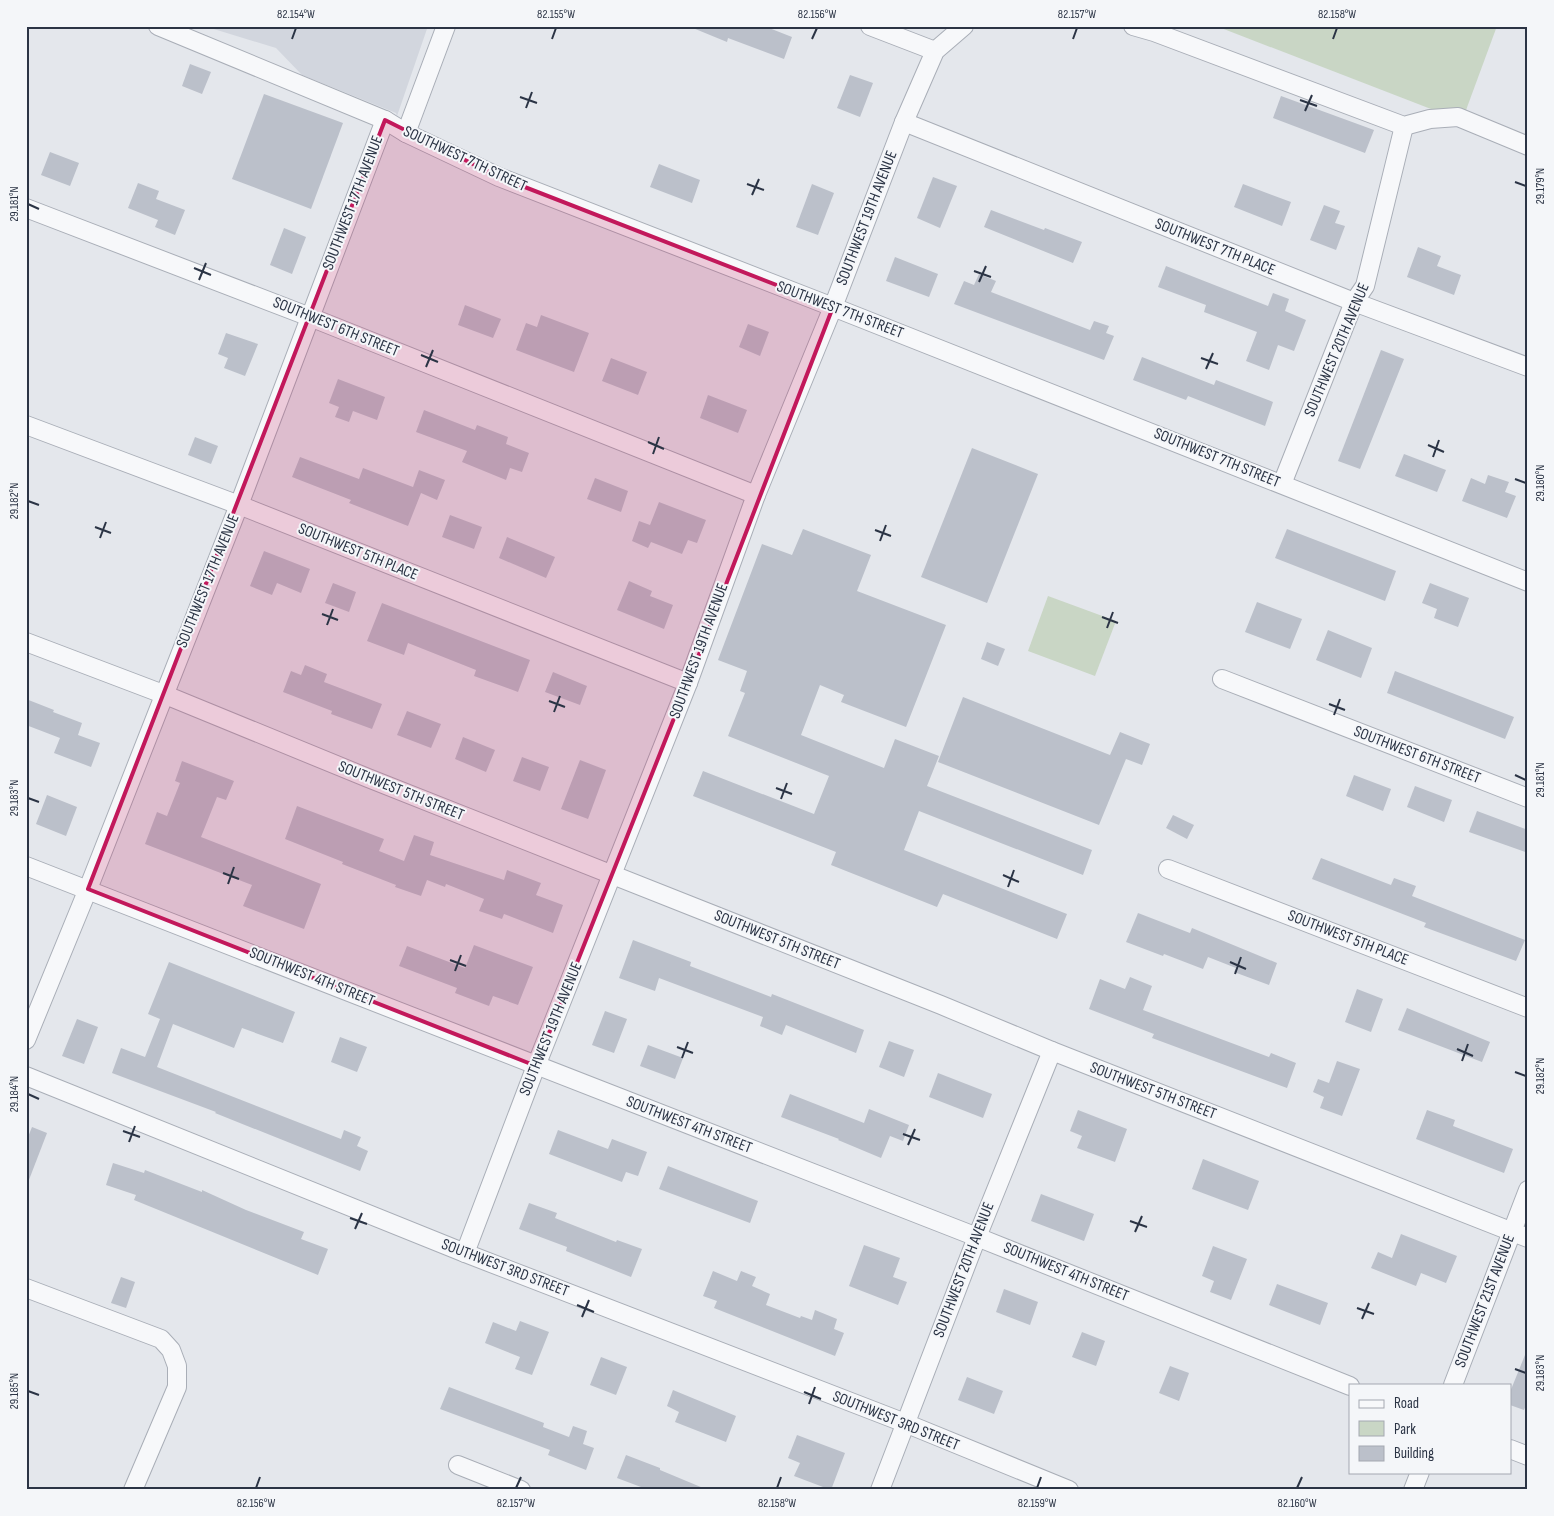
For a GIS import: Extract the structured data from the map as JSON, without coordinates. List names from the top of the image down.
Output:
{
  "streets": {
    "street": [
      "SOUTHWEST 7TH STREET",
      "SOUTHWEST 17TH AVENUE",
      "SOUTHWEST 19TH AVENUE",
      "SOUTHWEST 7TH PLACE",
      "SOUTHWEST 6TH STREET",
      "SOUTHWEST 20TH AVENUE",
      "SOUTHWEST 5TH PLACE",
      "SOUTHWEST 5TH STREET",
      "SOUTHWEST 4TH STREET",
      "SOUTHWEST 3RD STREET",
      "SOUTHWEST 21ST AVENUE"
    ]
  },
  "crossings": [
    ["SOUTHWEST 7TH STREET", "SOUTHWEST 17TH AVENUE"],
    ["SOUTHWEST 7TH STREET", "SOUTHWEST 19TH AVENUE"],
    ["SOUTHWEST 7TH STREET", "SOUTHWEST 20TH AVENUE"],
    ["SOUTHWEST 17TH AVENUE", "SOUTHWEST 6TH STREET"],
    ["SOUTHWEST 17TH AVENUE", "SOUTHWEST 5TH PLACE"],
    ["SOUTHWEST 17TH AVENUE", "SOUTHWEST 5TH STREET"],
    ["SOUTHWEST 17TH AVENUE", "SOUTHWEST 4TH STREET"],
    ["SOUTHWEST 19TH AVENUE", "SOUTHWEST 7TH PLACE"],
    ["SOUTHWEST 19TH AVENUE", "SOUTHWEST 6TH STREET"],
    ["SOUTHWEST 19TH AVENUE", "SOUTHWEST 5TH PLACE"],
    ["SOUTHWEST 19TH AVENUE", "SOUTHWEST 5TH STREET"],
    ["SOUTHWEST 19TH AVENUE", "SOUTHWEST 4TH STREET"],
    ["SOUTHWEST 19TH AVENUE", "SOUTHWEST 3RD STREET"],
    ["SOUTHWEST 7TH PLACE", "SOUTHWEST 20TH AVENUE"],
    ["SOUTHWEST 20TH AVENUE", "SOUTHWEST 5TH STREET"],
    ["SOUTHWEST 20TH AVENUE", "SOUTHWEST 4TH STREET"],
    ["SOUTHWEST 20TH AVENUE", "SOUTHWEST 3RD STREET"],
    ["SOUTHWEST 5TH STREET", "SOUTHWEST 21ST AVENUE"]
  ],
  "legend": ["Road", "Park", "Building"],
  "coordinates": [
    "82.154°W",
    "82.155°W",
    "82.156°W",
    "82.157°W",
    "82.158°W",
    "29.179°N",
    "29.181°N",
    "29.180°N",
    "29.182°N",
    "29.183°N",
    "29.184°N",
    "29.185°N",
    "82.159°W",
    "82.160°W"
  ]
}
